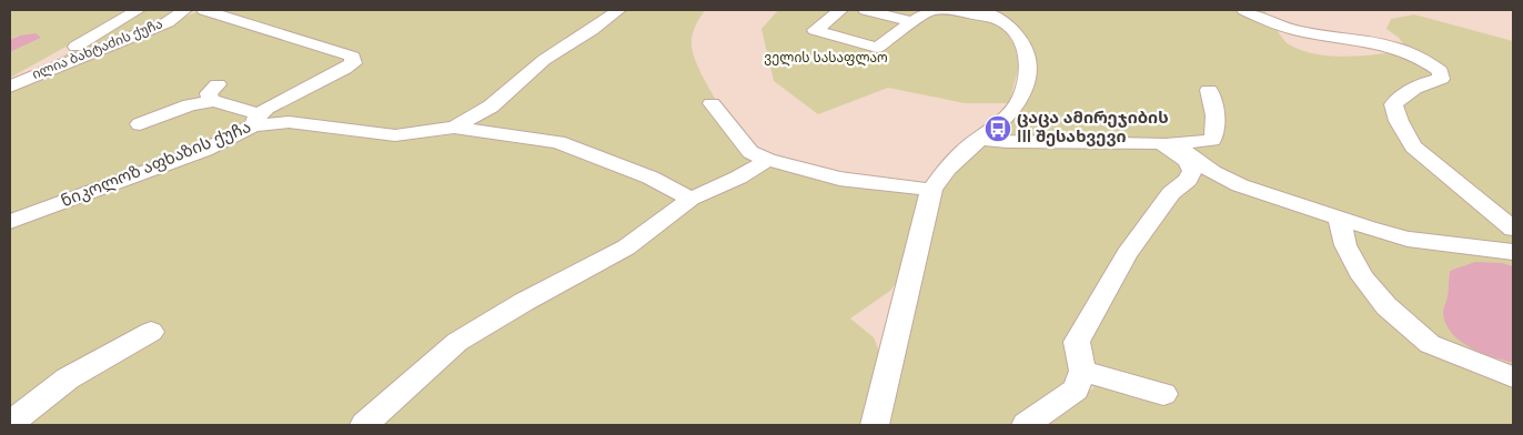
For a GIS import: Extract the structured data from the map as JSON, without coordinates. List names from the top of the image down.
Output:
{
  "streets": {
    "street": ["ილია ბახტაძის ქუჩა", "ნიკოლოზ აფხაზის ქუჩა"]
  },
  "parks": ["ველის სასაფლაო"],
  "places": {
    "bus stop": ["ცაცა ამირეჯიბის III შესახვევი"]
  }
}
